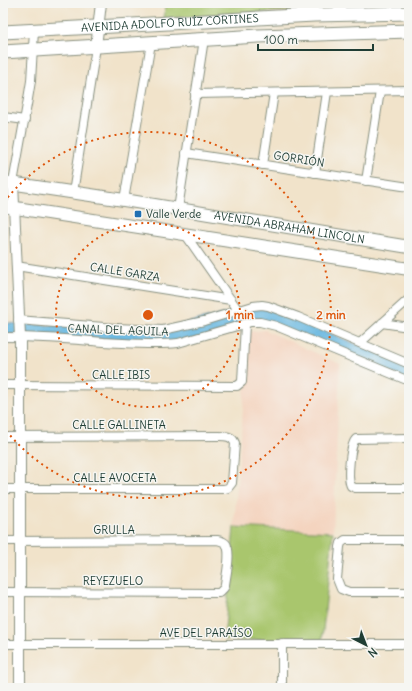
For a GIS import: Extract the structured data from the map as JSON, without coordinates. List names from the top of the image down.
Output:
{
  "streets": {
    "main road": ["AVENIDA ADOLFO RUÍZ CORTINES", "AVENIDA ABRAHAM LINCOLN"],
    "street": [
      "GORRIÓN",
      "CALLE GARZA",
      "CANAL DEL AGUILA",
      "CALLE IBIS",
      "CALLE GALLINETA",
      "CALLE AVOCETA",
      "GRULLA",
      "REYEZUELO",
      "AVE DEL PARAÍSO"
    ]
  },
  "crossings": [
    ["CANAL DEL AGUILA", "CALLE IBIS"],
    ["CALLE GALLINETA", "CALLE AVOCETA"],
    ["GRULLA", "REYEZUELO"]
  ],
  "places": {
    "transit": ["Valle Verde"]
  },
  "scale_bar": "100 m",
  "north": "bottom right",
  "rings": ["1 min", "2 min"]
}
